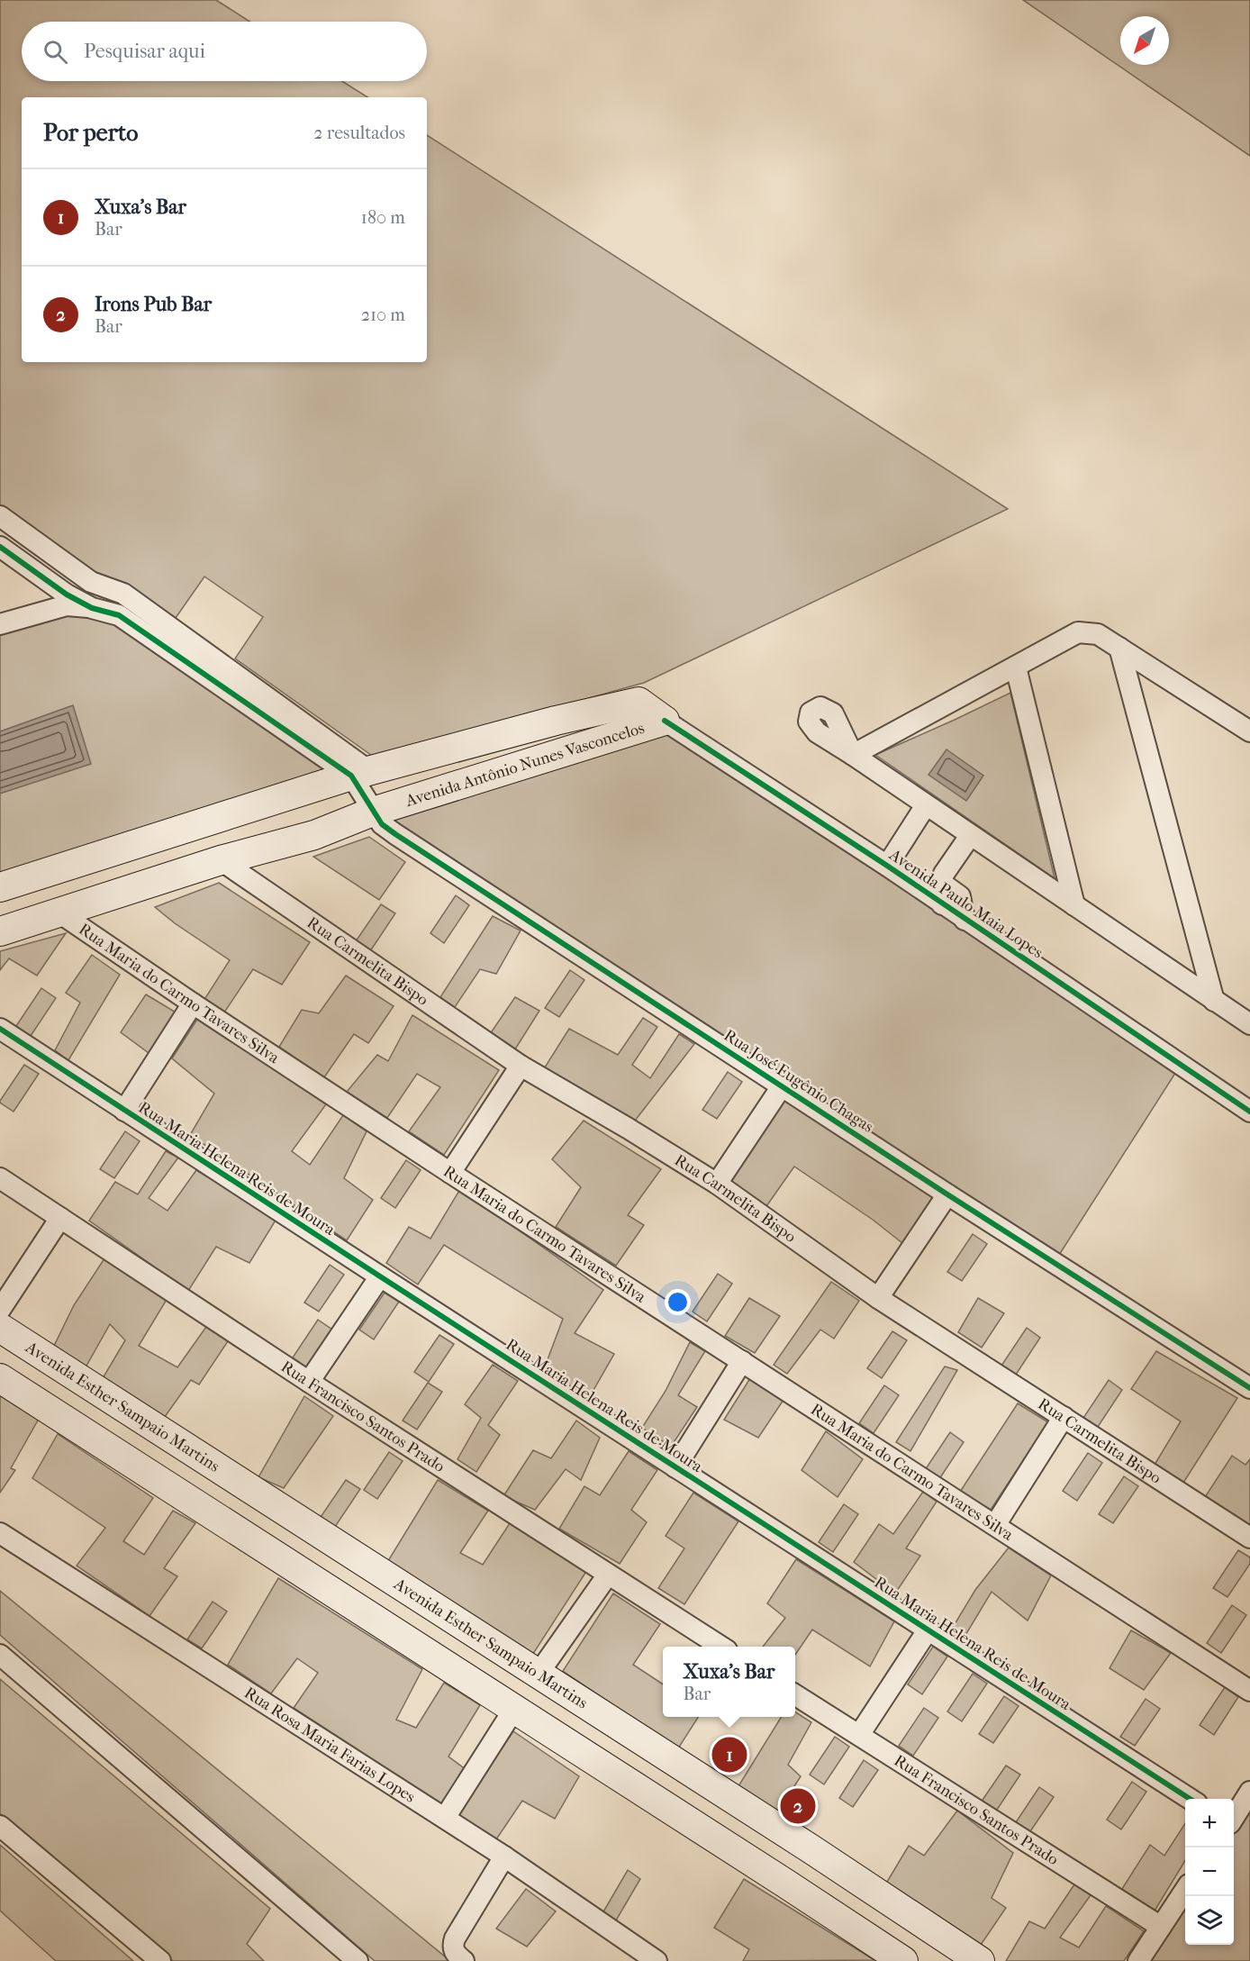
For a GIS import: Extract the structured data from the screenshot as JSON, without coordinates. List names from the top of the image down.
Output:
{
  "streets": {
    "street": [
      "Avenida Antônio Nunes Vasconcelos",
      "Avenida Paulo Maia Lopes",
      "Rua Carmelita Bispo",
      "Rua Maria do Carmo Tavares Silva",
      "Rua José Eugênio Chagas",
      "Rua Maria Helena Reis de Moura",
      "Avenida Esther Sampaio Martins",
      "Rua Francisco Santos Prado",
      "Rua Rosa Maria Farias Lopes"
    ]
  },
  "crossings": [
    ["Avenida Antônio Nunes Vasconcelos", "Avenida Paulo Maia Lopes"],
    ["Avenida Antônio Nunes Vasconcelos", "Rua Carmelita Bispo"],
    ["Avenida Antônio Nunes Vasconcelos", "Rua Maria do Carmo Tavares Silva"],
    ["Avenida Antônio Nunes Vasconcelos", "Rua José Eugênio Chagas"]
  ],
  "north": "bottom left",
  "page": {
    "search": "Pesquisar aqui",
    "heading": ["Por perto", "2 resultados"],
    "list": [
      {
        "mark": "1",
        "name": "Xuxa's Bar",
        "note": "Bar",
        "value": "180 m"
      },
      {
        "mark": "2",
        "name": "Irons Pub Bar",
        "note": "Bar",
        "value": "210 m"
      }
    ],
    "popup": ["Xuxa's Bar", "Bar"],
    "pins": ["1", "2"],
    "map_buttons": ["+", "−"]
  }
}
